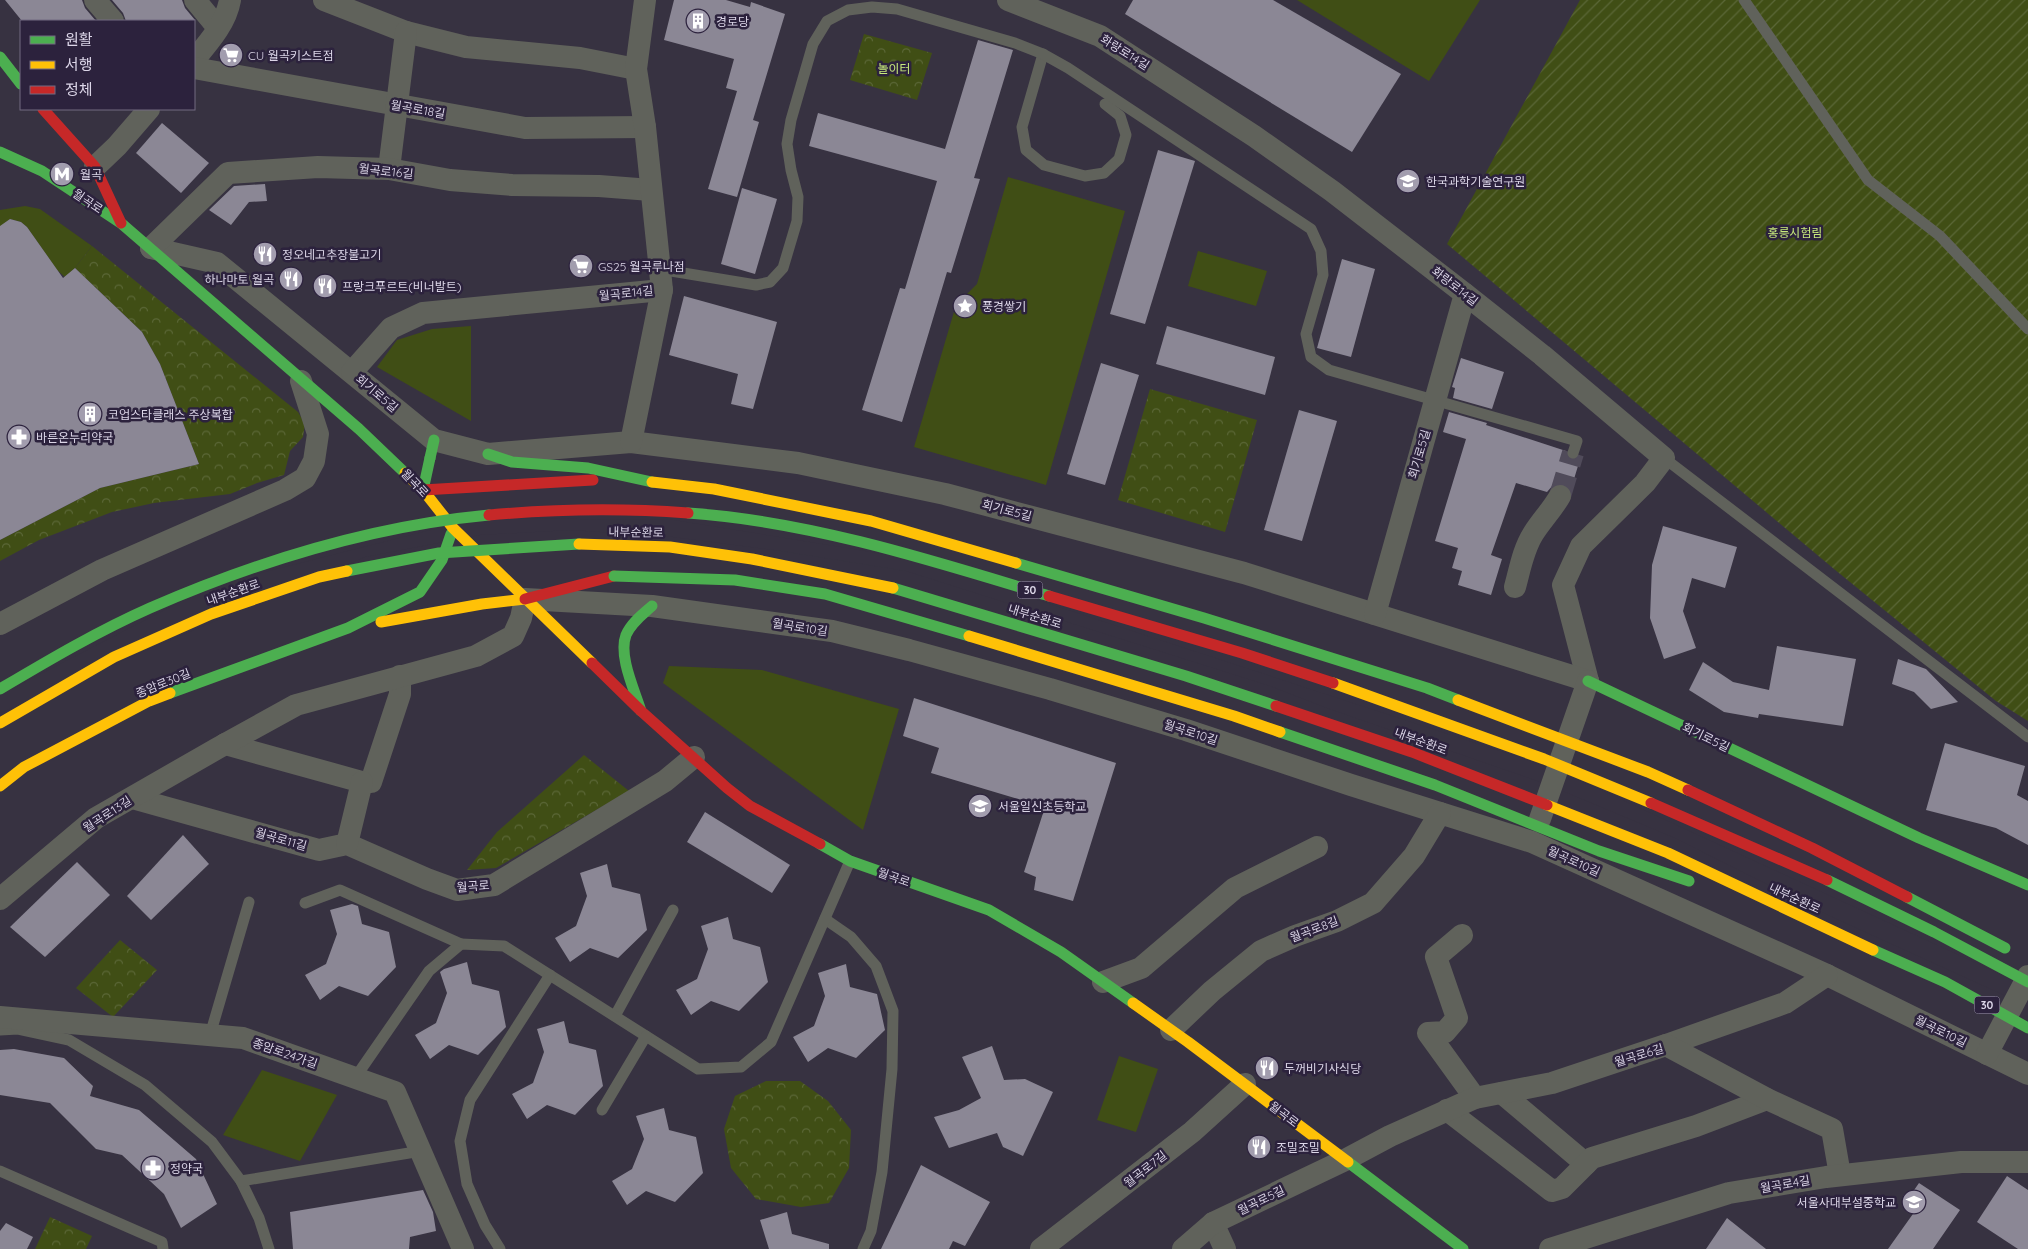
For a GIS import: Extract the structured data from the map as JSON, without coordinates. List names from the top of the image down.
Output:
{
  "streets": {
    "main road": [
      "월곡로",
      "회기로5길",
      "내부순환로",
      "30",
      "종암로30길"
    ],
    "street": [
      "화랑로14길",
      "월곡로18길",
      "월곡로16길",
      "월곡로14길",
      "월곡로10길",
      "월곡로13길",
      "월곡로11길",
      "월곡로8길",
      "종암로24가길",
      "월곡로6길",
      "월곡로7길",
      "월곡로4길",
      "월곡로5길"
    ]
  },
  "crossings": [
    ["화랑로14길", "회기로5길"],
    ["월곡로18길", "월곡로14길"],
    ["월곡로16길", "월곡로"],
    ["월곡로16길", "월곡로14길"],
    ["월곡로16길", "회기로5길"],
    ["월곡로", "회기로5길"],
    ["월곡로", "월곡로10길"],
    ["월곡로", "종암로30길"],
    ["월곡로", "월곡로13길"],
    ["월곡로", "월곡로11길"],
    ["월곡로", "월곡로8길"],
    ["월곡로", "월곡로6길"],
    ["월곡로", "월곡로7길"],
    ["월곡로", "월곡로5길"],
    ["월곡로14길", "회기로5길"],
    ["월곡로10길", "종암로30길"],
    ["월곡로10길", "월곡로13길"],
    ["월곡로10길", "월곡로8길"],
    ["종암로30길", "월곡로13길"],
    ["월곡로13길", "월곡로11길"],
    ["월곡로6길", "월곡로4길"],
    ["월곡로6길", "월곡로5길"]
  ],
  "parks": ["놀이터", "홍릉시험림"],
  "places": {
    "building": ["경로당", "코업스타클래스 주상복합"],
    "supermarket": ["CU 월곡키스트점", "GS25 월곡루나점"],
    "metro station": ["월곡"],
    "school or university": ["한국과학기술연구원", "서울일신초등학교", "서울사대부설중학교"],
    "restaurant": [
      "정오네고추장불고기",
      "하나마토 월곡",
      "프랑크푸르트(비너발트)",
      "두꺼비기사식당",
      "조밀조밀"
    ],
    "place": ["풍경쌓기"],
    "pharmacy": ["바른온누리약국", "정약국"]
  },
  "legend": ["원활", "서행", "정체"]
}
